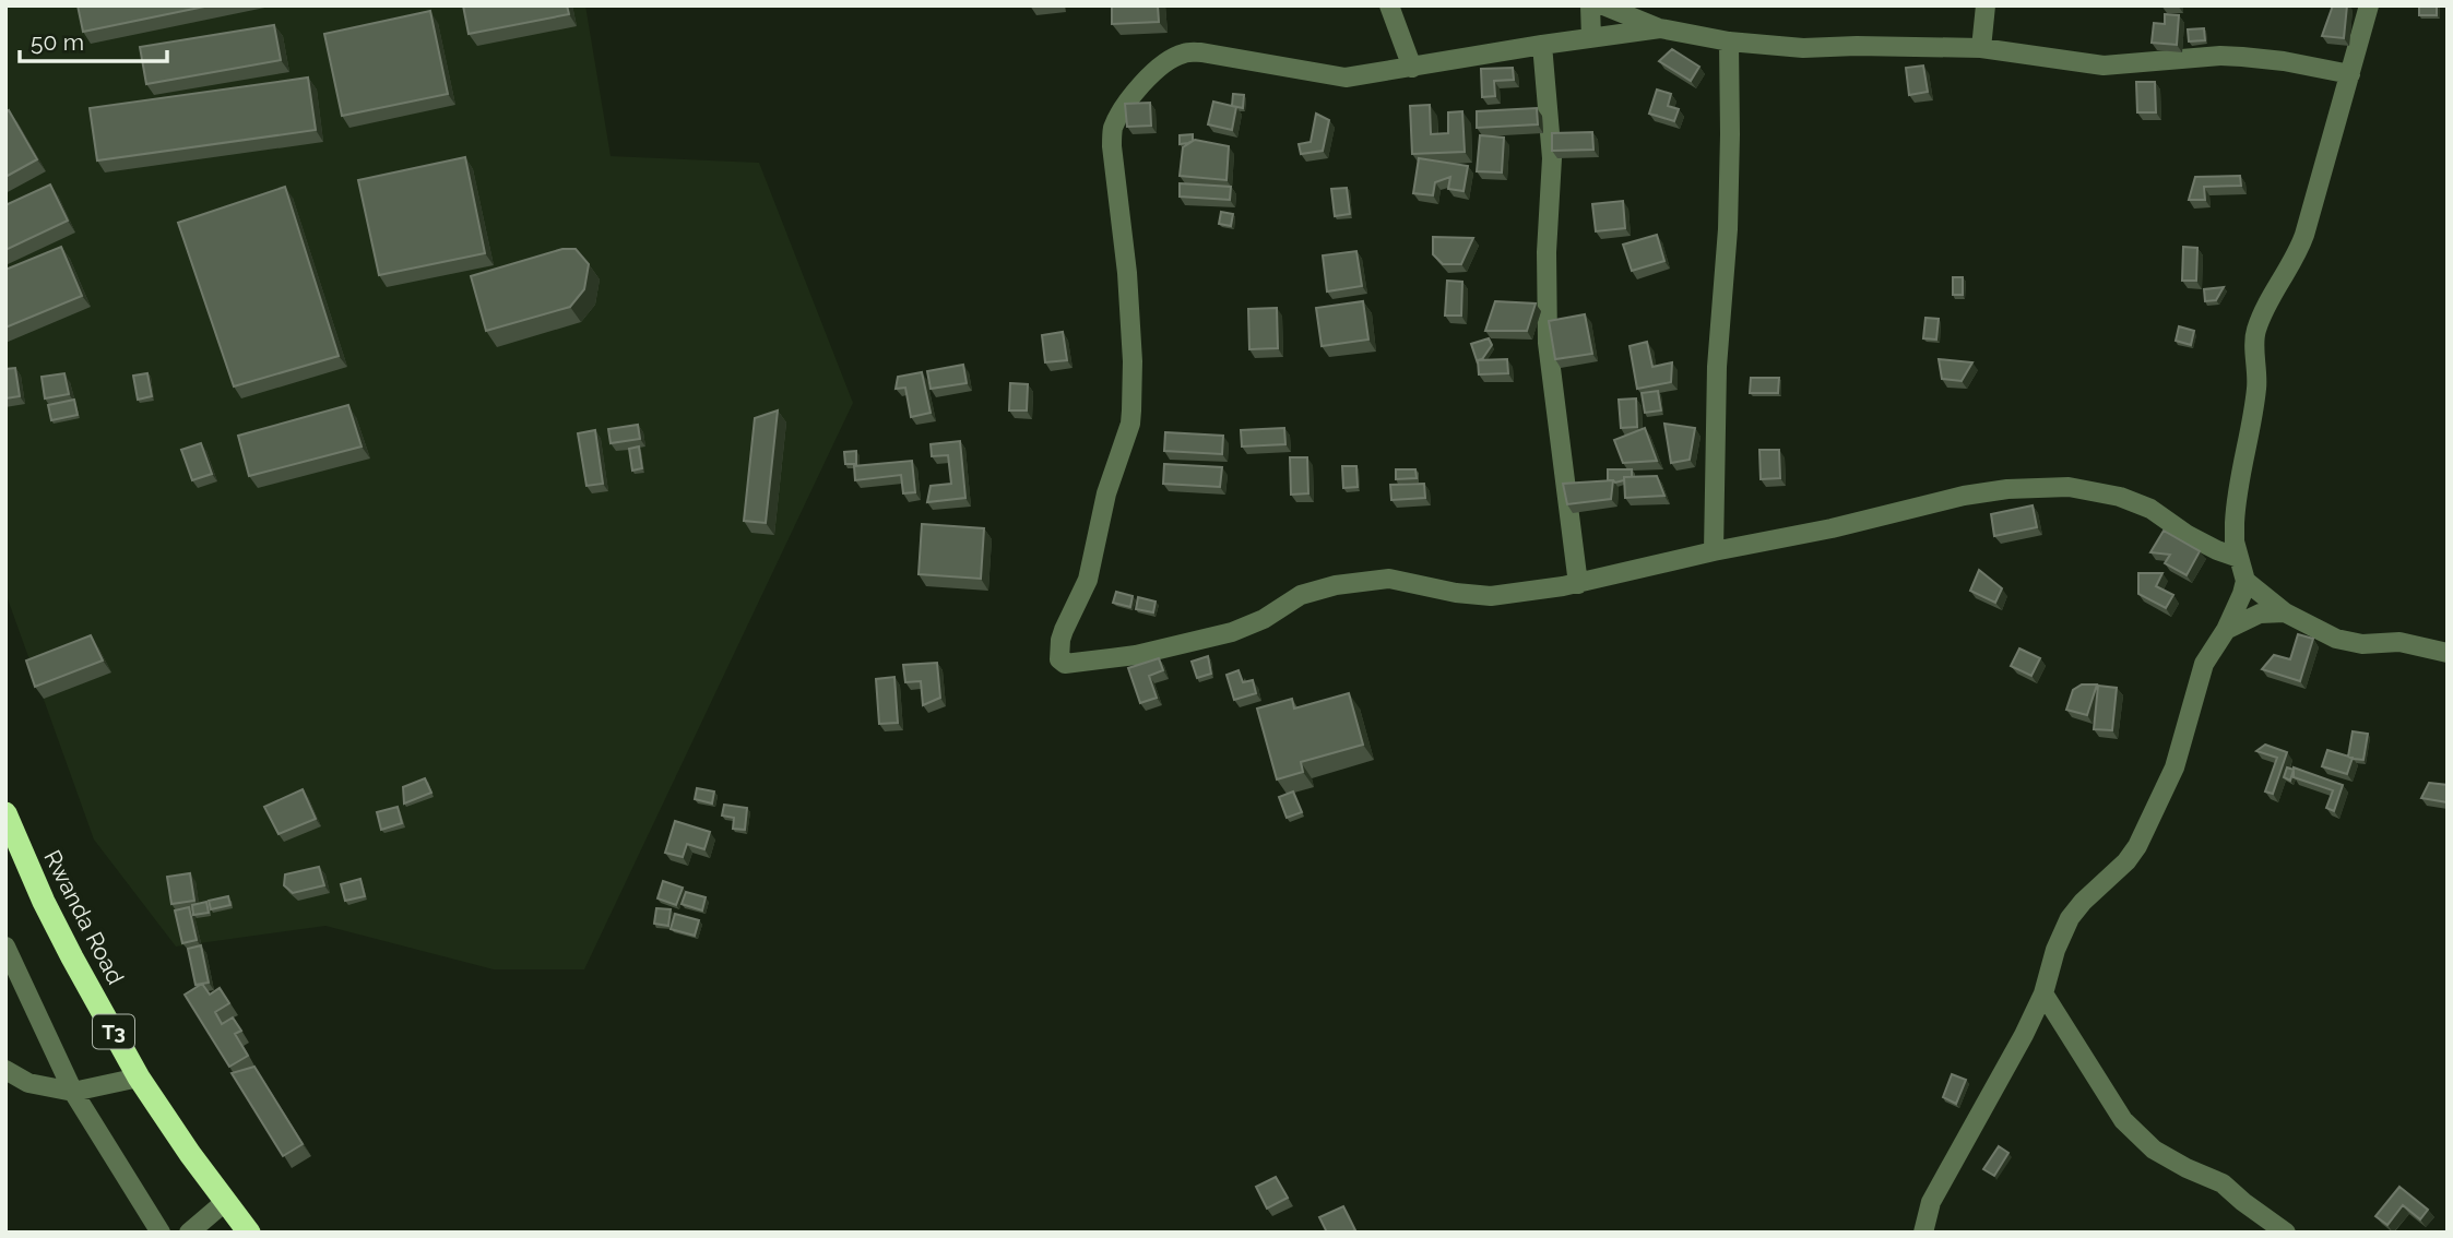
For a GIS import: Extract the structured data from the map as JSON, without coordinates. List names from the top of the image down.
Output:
{
  "streets": {
    "highway": ["Rwanda Road", "T3"]
  },
  "scale_bar": "50 m"
}
